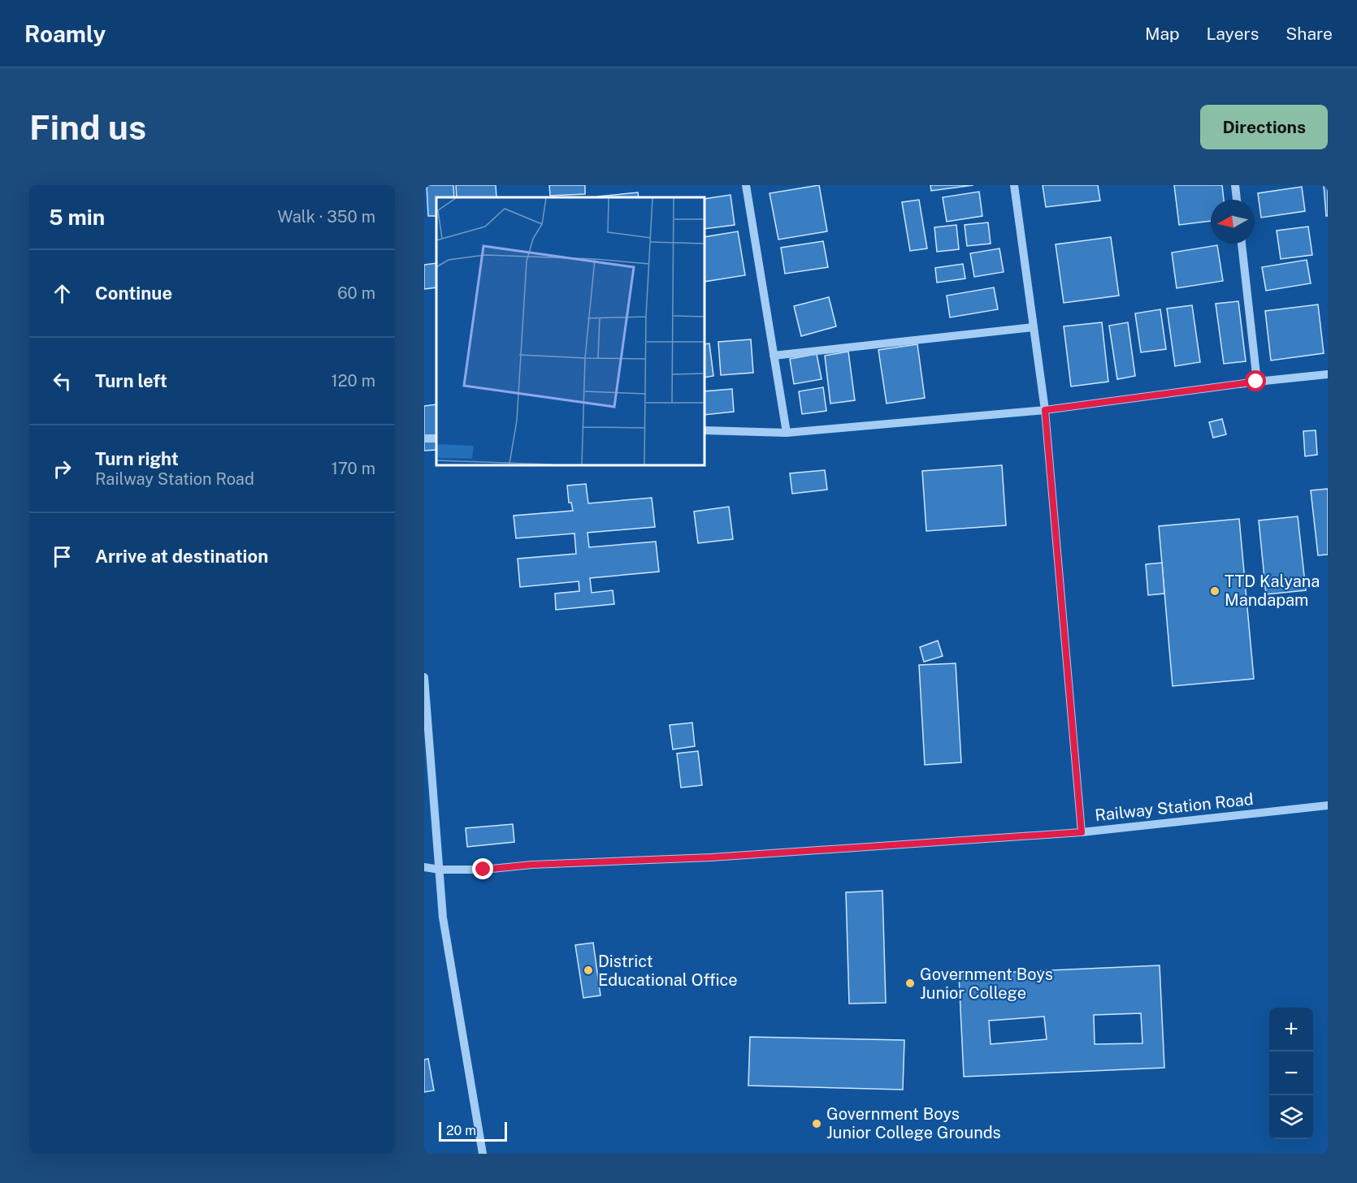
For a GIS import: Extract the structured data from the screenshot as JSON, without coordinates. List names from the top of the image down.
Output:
{
  "streets": {
    "street": ["Railway Station Road"]
  },
  "places": [
    "TTD Kalyana Mandapam",
    "District Educational Office",
    "Government Boys Junior College",
    "Government Boys Junior College Grounds"
  ],
  "scale_bar": "20 m",
  "north": "left",
  "page": {
    "header": "Roamly",
    "nav": ["Map", "Layers", "Share"],
    "buttons": "Directions",
    "title": "Find us",
    "heading": ["5 min", "Walk · 350 m"],
    "list": [
      ["Continue", "60 m"],
      ["Turn left", "120 m"],
      ["Turn right", "Railway Station Road", "170 m"],
      "Arrive at destination"
    ],
    "map_buttons": ["+", "−"],
    "scale": "20 m"
  }
}
